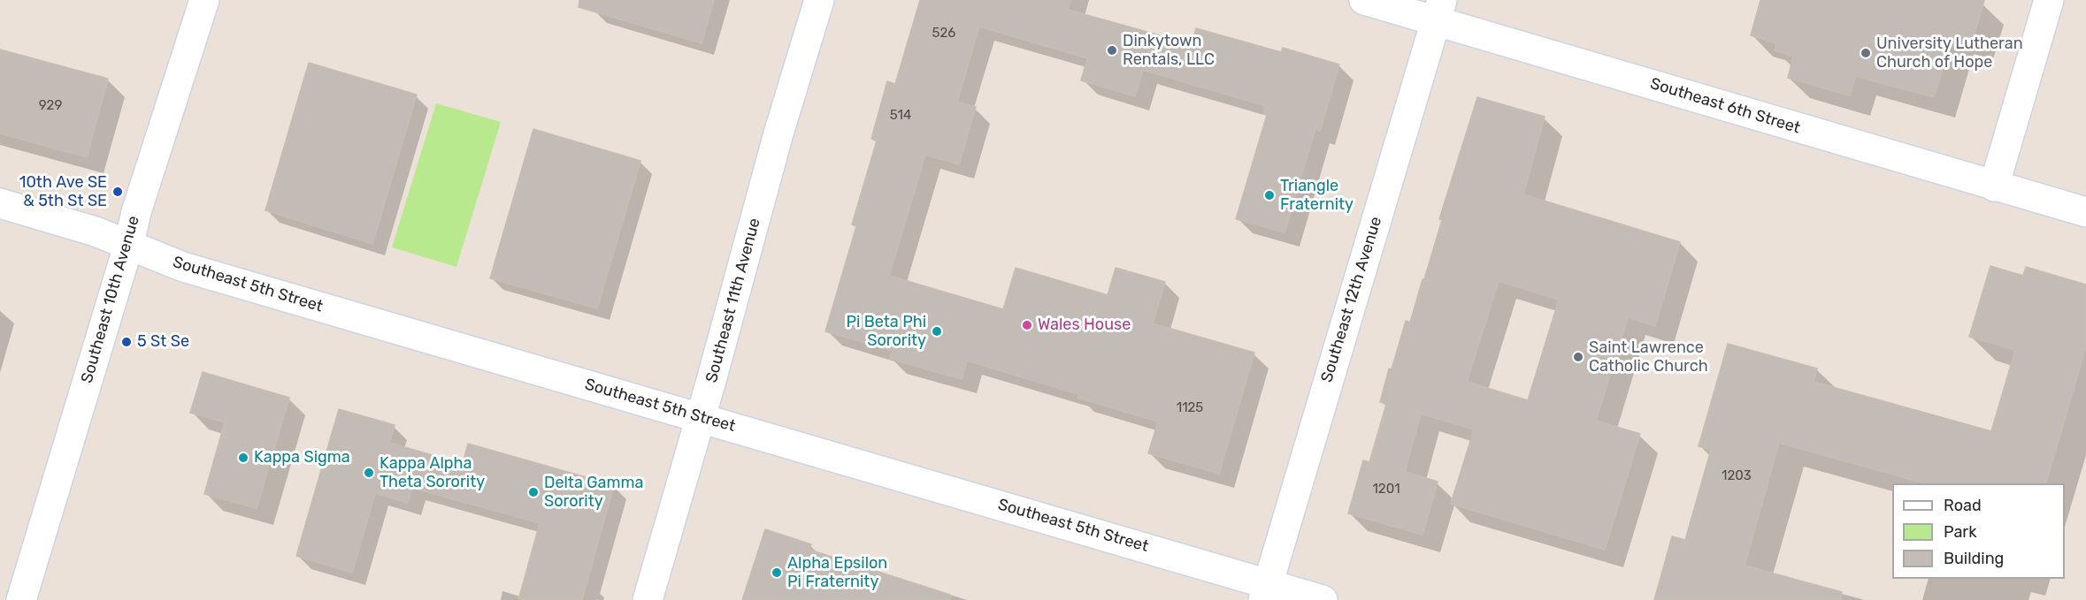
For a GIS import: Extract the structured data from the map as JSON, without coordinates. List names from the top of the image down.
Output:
{
  "streets": {
    "street": [
      "Southeast 6th Street",
      "Southeast 5th Street",
      "Southeast 10th Avenue",
      "Southeast 12th Avenue",
      "Southeast 11th Avenue"
    ]
  },
  "crossings": [
    ["Southeast 6th Street", "Southeast 12th Avenue"],
    ["Southeast 5th Street", "Southeast 10th Avenue"],
    ["Southeast 5th Street", "Southeast 12th Avenue"],
    ["Southeast 5th Street", "Southeast 11th Avenue"]
  ],
  "places": [
    "Dinkytown Rentals, LLC",
    "University Lutheran Church of Hope",
    "10th Ave SE & 5th St SE",
    "Triangle Fraternity",
    "Wales House",
    "Pi Beta Phi Sorority",
    "5 St Se",
    "Saint Lawrence Catholic Church",
    "Kappa Sigma",
    "Kappa Alpha Theta Sorority",
    "Delta Gamma Sorority",
    "Alpha Epsilon Pi Fraternity"
  ],
  "house_numbers": [
    "526",
    "929",
    "514",
    "1125",
    "1203",
    "1201"
  ],
  "legend": ["Road", "Park", "Building"]
}
